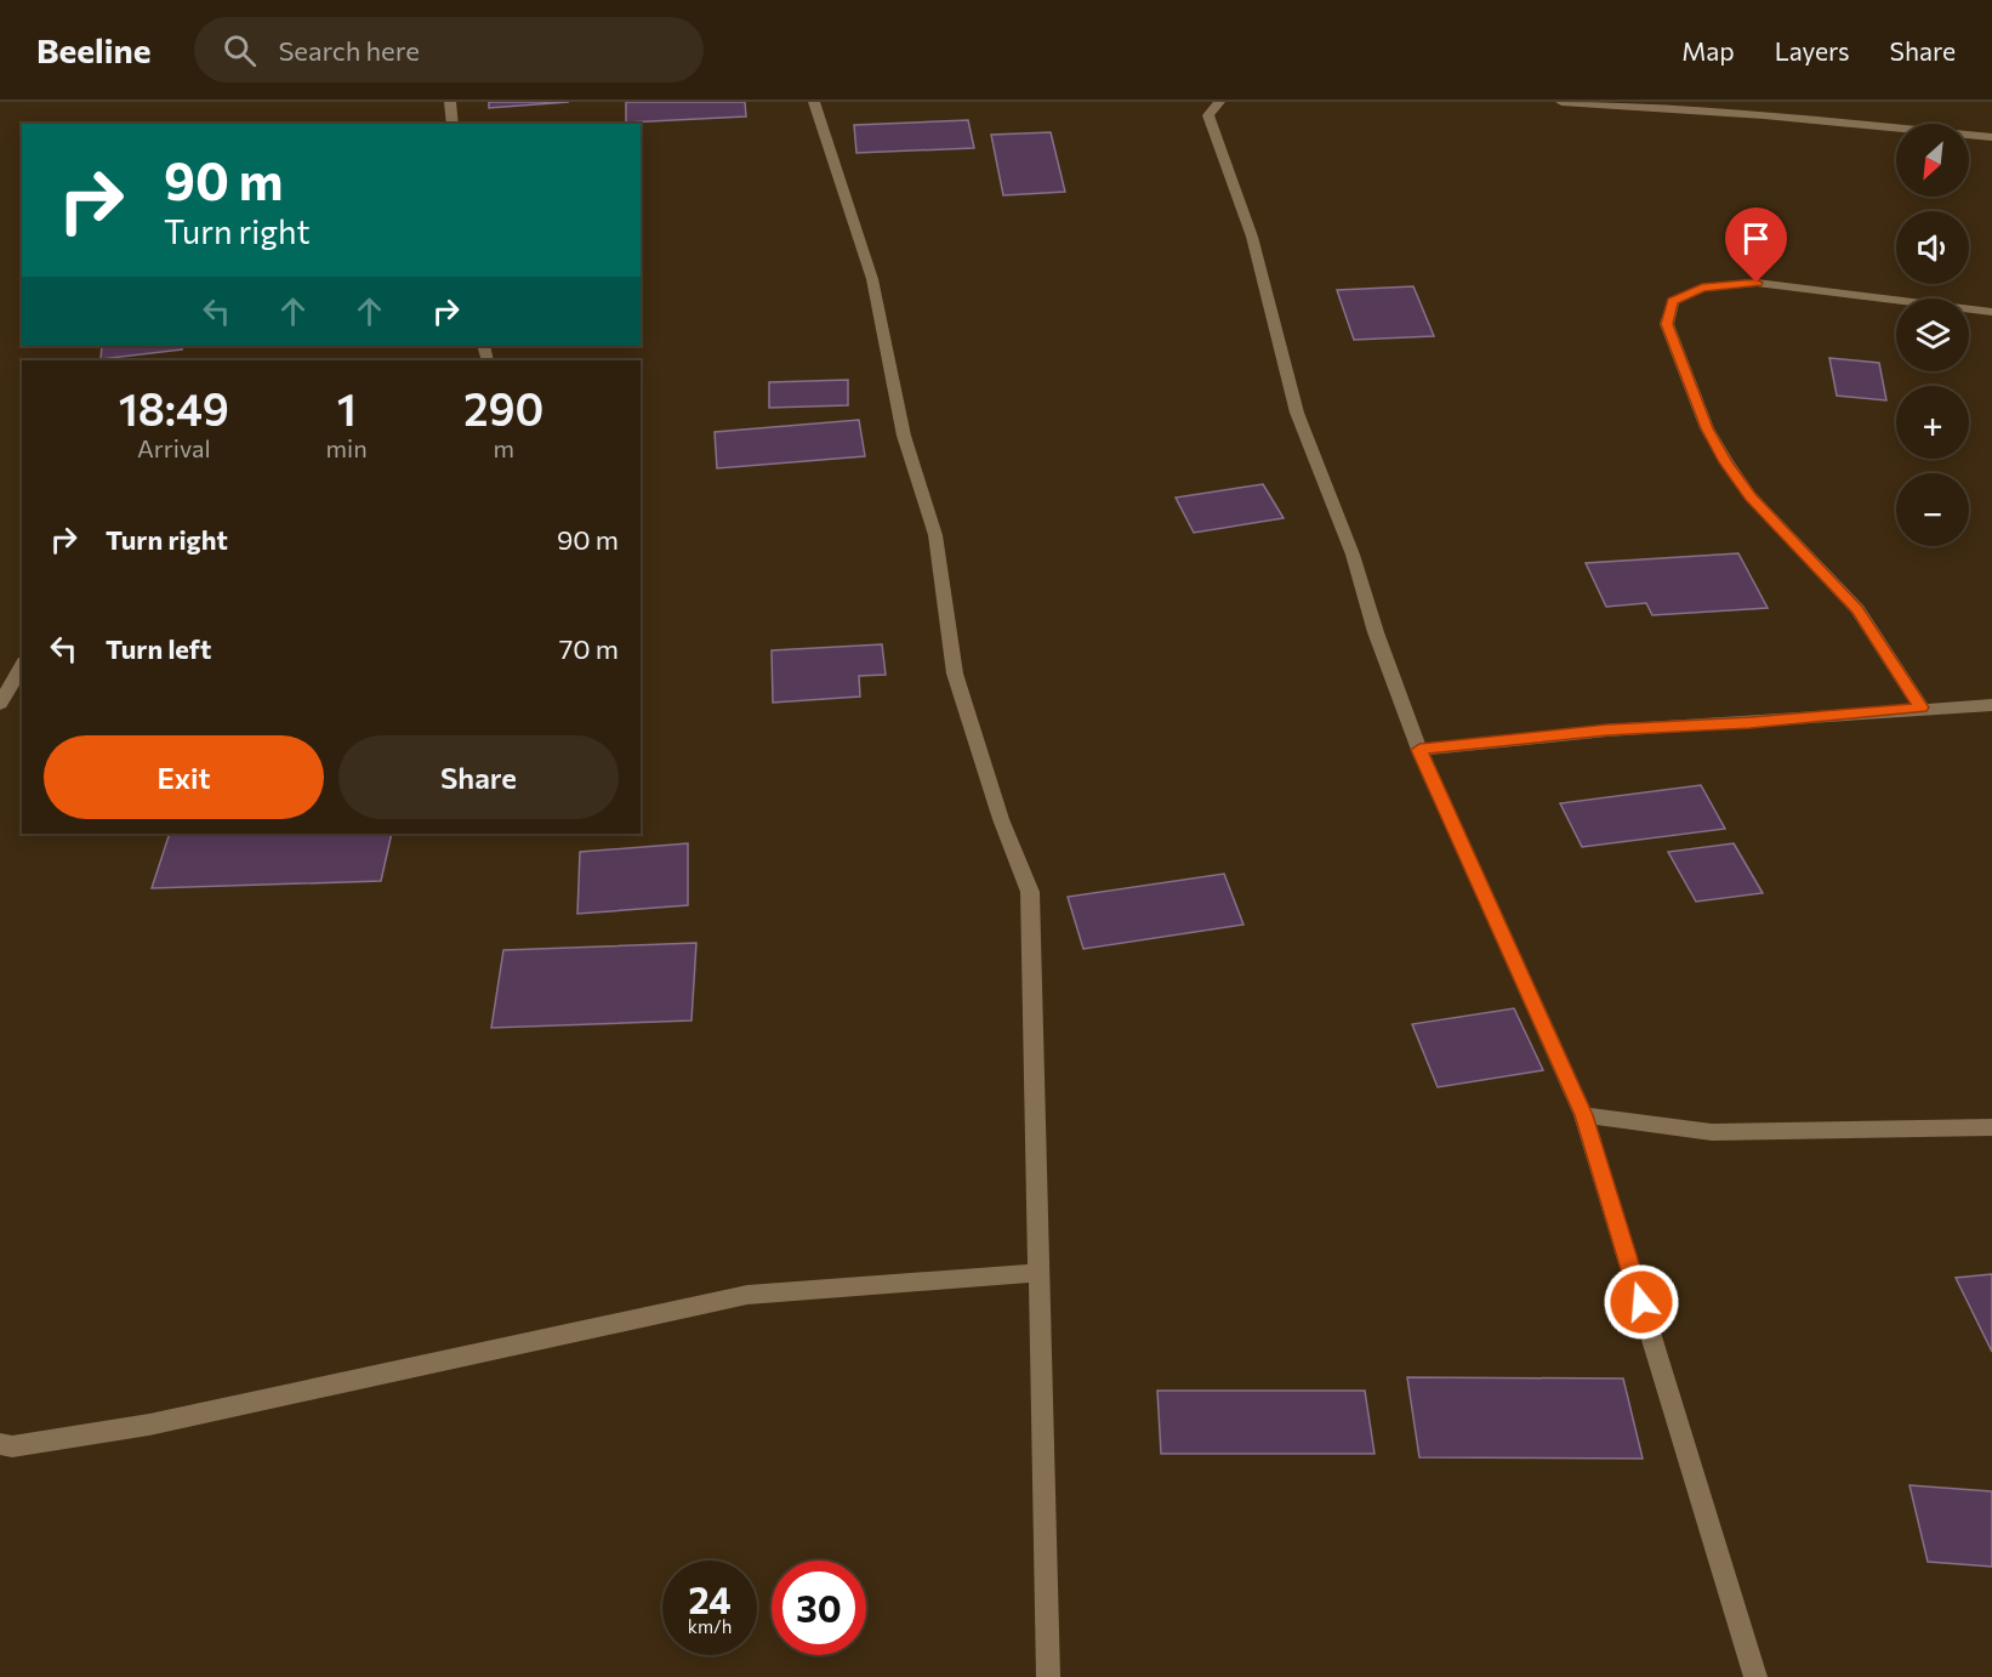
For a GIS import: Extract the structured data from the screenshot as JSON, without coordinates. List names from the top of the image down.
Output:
{
  "north": "bottom left",
  "page": {
    "header": "Beeline",
    "search": "Search here",
    "nav": ["Map", "Layers", "Share"],
    "map_buttons": ["+", "−"],
    "turn": ["90 m", "Turn right"],
    "eta": [
      "18:49",
      "Arrival",
      "1",
      "min",
      "290",
      "m"
    ],
    "list": [
      {
        "name": "Turn right",
        "value": "90 m"
      },
      {
        "name": "Turn left",
        "value": "70 m"
      }
    ],
    "buttons": ["Exit", "Share"],
    "speed": "24 km/h",
    "limit": "30"
  }
}
